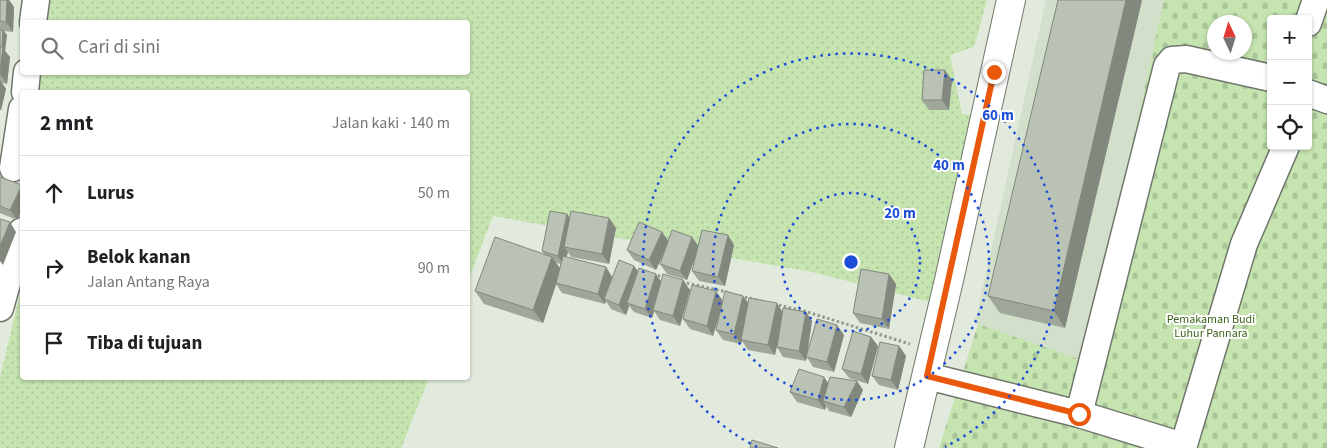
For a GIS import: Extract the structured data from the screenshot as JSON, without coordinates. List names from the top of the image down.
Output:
{
  "parks": ["Pemakaman Budi Luhur Pannara"],
  "north": "top",
  "page": {
    "map_buttons": ["+", "−"],
    "search": "Cari di sini",
    "heading": ["2 mnt", "Jalan kaki · 140 m"],
    "list": [
      ["Lurus", "50 m"],
      ["Belok kanan", "Jalan Antang Raya", "90 m"],
      "Tiba di tujuan"
    ]
  },
  "rings": ["60 m", "40 m", "20 m"]
}
